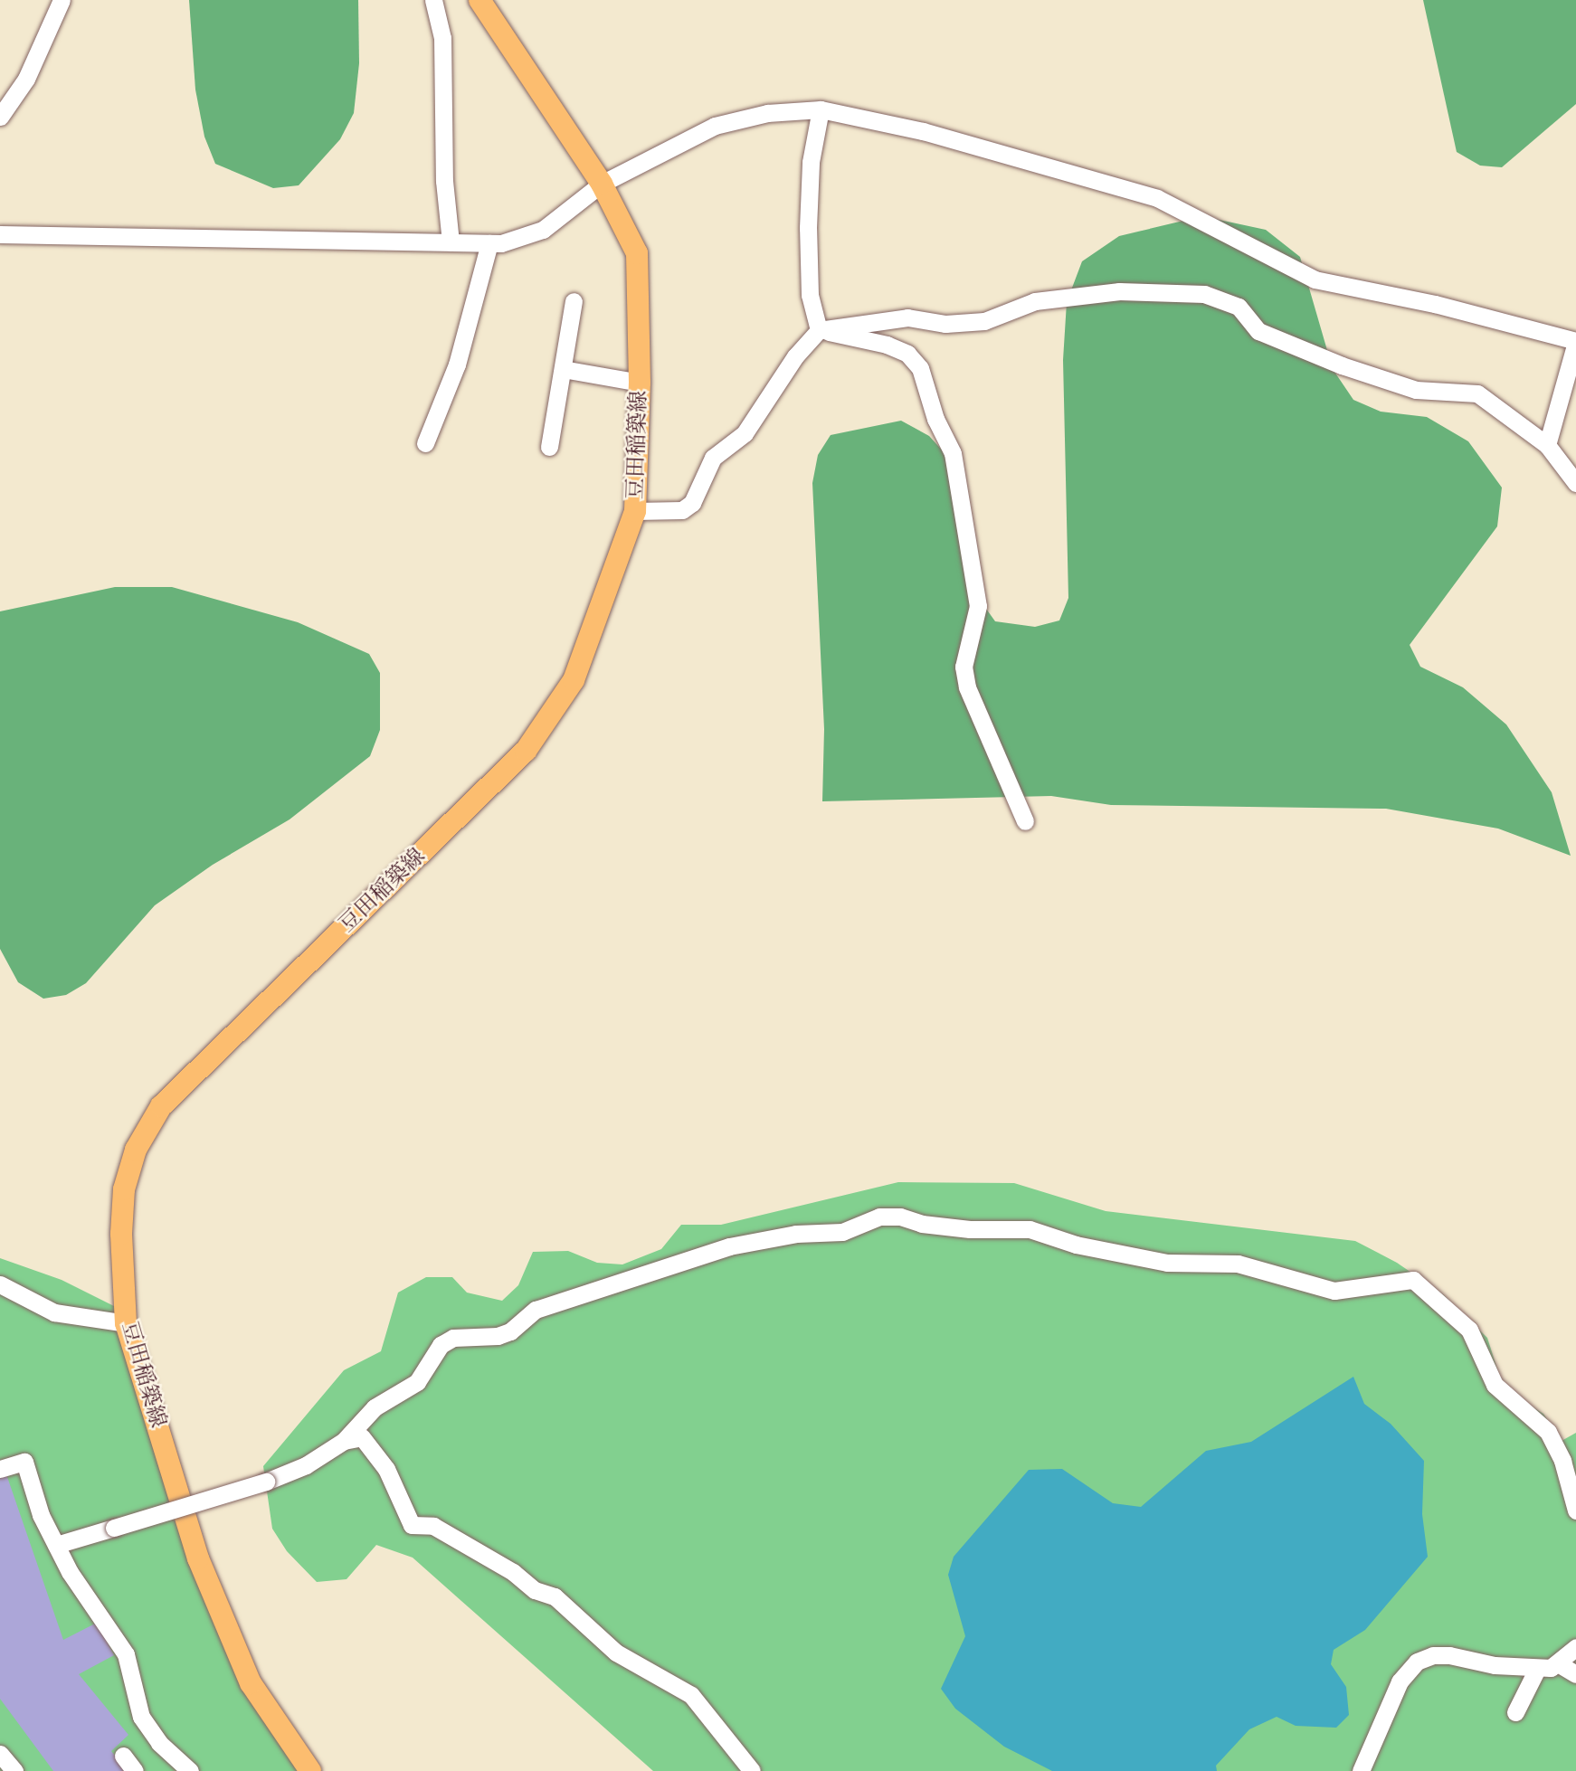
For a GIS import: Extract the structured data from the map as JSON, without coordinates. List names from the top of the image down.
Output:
{
  "streets": {
    "main road": ["豆田稲築線"]
  }
}
